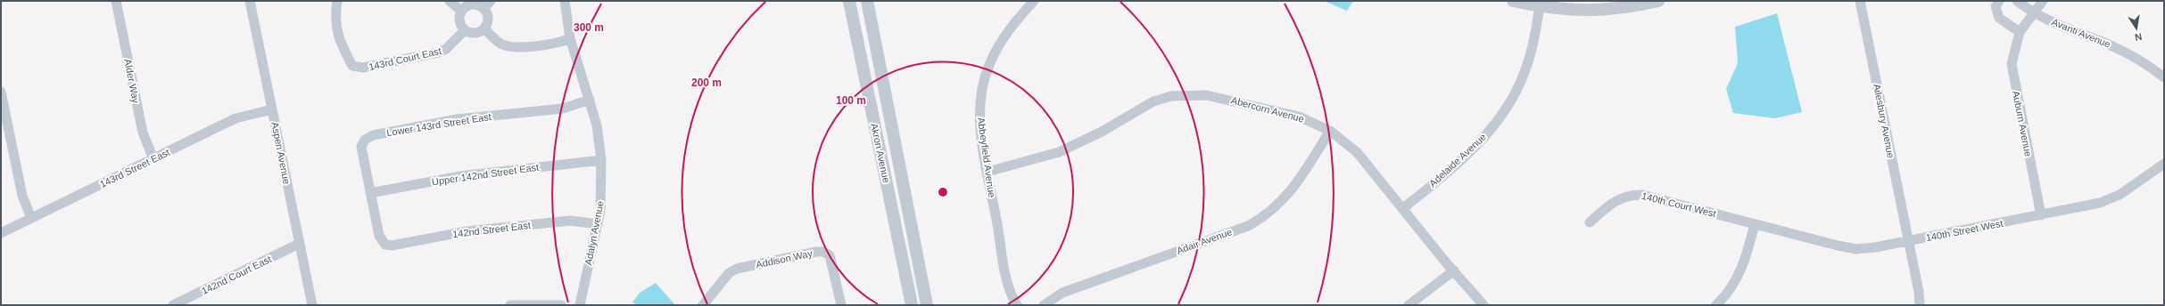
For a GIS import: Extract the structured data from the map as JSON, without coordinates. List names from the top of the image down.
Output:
{
  "streets": {
    "street": [
      "Avanti Avenue",
      "143rd Court East",
      "Alder Way",
      "Abercorn Avenue",
      "Ailesbury Avenue",
      "Auburn Avenue",
      "Lower 143rd Street East",
      "Aspen Avenue",
      "Akron Avenue",
      "Abbeyfield Avenue",
      "Adelaide Avenue",
      "143rd Street East",
      "Upper 142nd Street East",
      "140th Court West",
      "142nd Street East",
      "140th Street West",
      "Adalyn Avenue",
      "Adair Avenue",
      "Addison Way",
      "142nd Court East"
    ]
  },
  "crossings": [
    ["Avanti Avenue", "Auburn Avenue"],
    ["Alder Way", "143rd Street East"],
    ["Abercorn Avenue", "Abbeyfield Avenue"],
    ["Abercorn Avenue", "Adelaide Avenue"],
    ["Abercorn Avenue", "Adair Avenue"],
    ["Ailesbury Avenue", "140th Street West"],
    ["Auburn Avenue", "140th Street West"],
    ["Lower 143rd Street East", "Upper 142nd Street East"],
    ["Lower 143rd Street East", "142nd Street East"],
    ["Lower 143rd Street East", "Adalyn Avenue"],
    ["Aspen Avenue", "143rd Street East"],
    ["Aspen Avenue", "142nd Court East"],
    ["Upper 142nd Street East", "142nd Street East"],
    ["Upper 142nd Street East", "Adalyn Avenue"],
    ["140th Court West", "140th Street West"],
    ["142nd Street East", "Adalyn Avenue"]
  ],
  "north": "bottom",
  "rings": ["300 m", "200 m", "100 m"]
}
